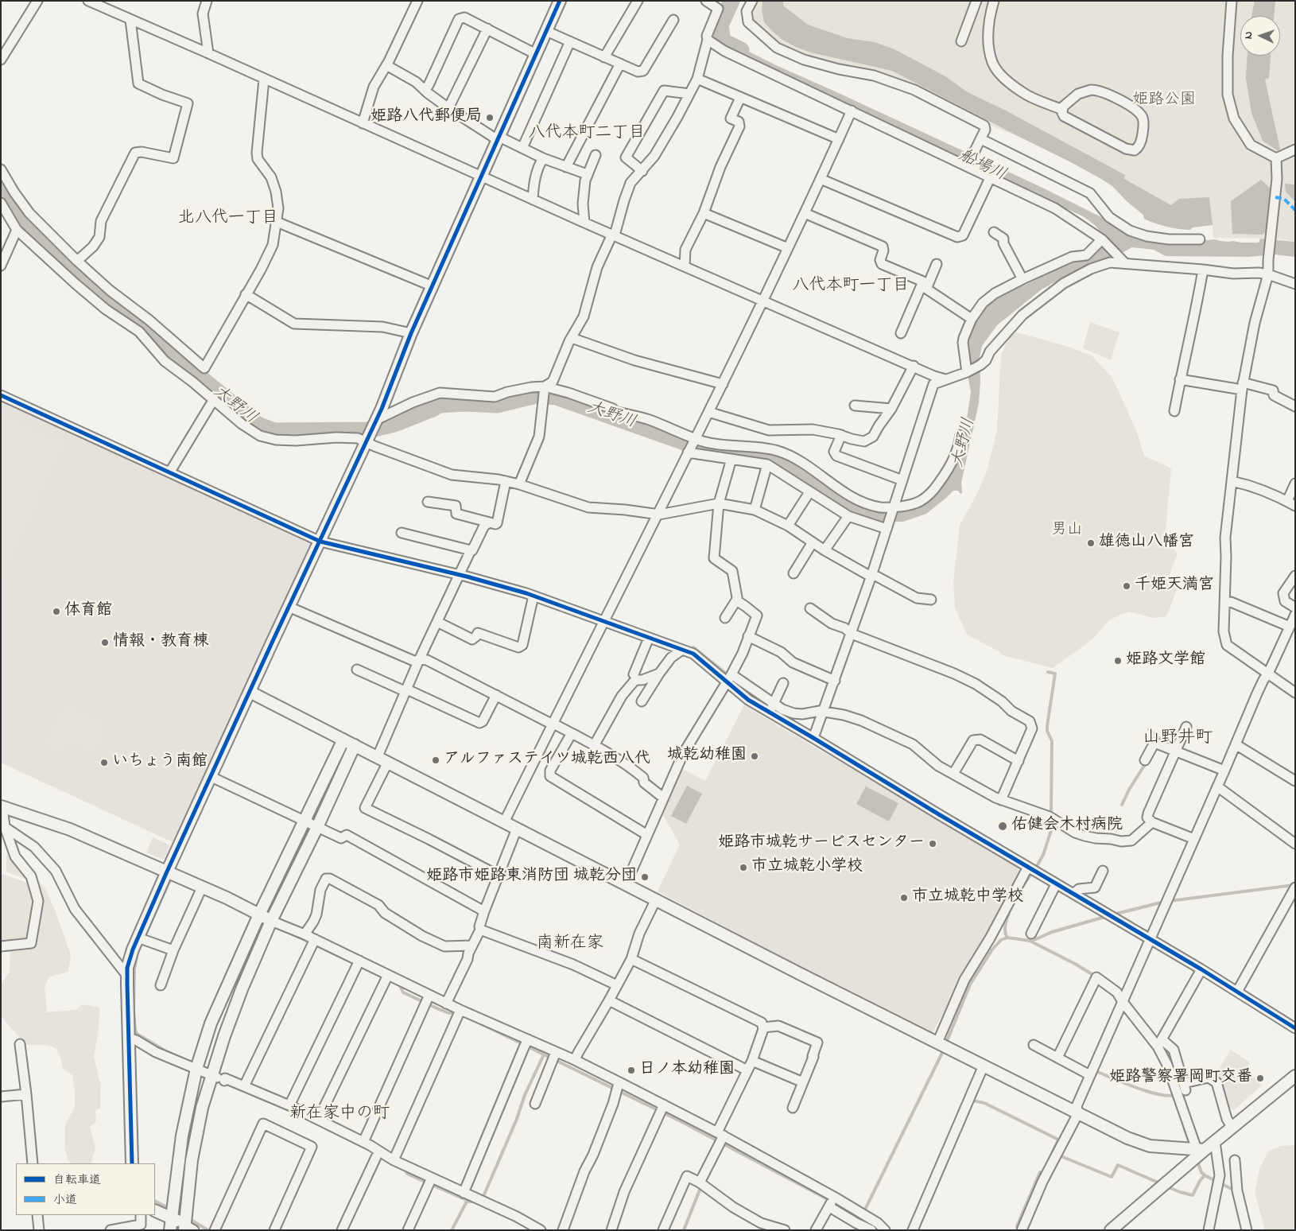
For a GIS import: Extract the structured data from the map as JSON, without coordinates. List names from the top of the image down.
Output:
{
  "districts": [
    "八代本町二丁目",
    "北八代一丁目",
    "八代本町一丁目",
    "山野井町",
    "南新在家",
    "新在家中の町"
  ],
  "water": ["船場川", "大野川"],
  "parks": ["姫路公園", "男山"],
  "places": [
    "姫路八代郵便局",
    "雄徳山八幡宮",
    "千姫天満宮",
    "体育館",
    "情報・教育棟",
    "姫路文学館",
    "城乾幼稚園",
    "アルファステイツ城乾西八代",
    "いちょう南館",
    "佑健会木村病院",
    "姫路市城乾サービスセンター",
    "市立城乾小学校",
    "姫路市姫路東消防団 城乾分団",
    "市立城乾中学校",
    "日ノ本幼稚園",
    "姫路警察署岡町交番"
  ],
  "legend": ["自転車道", "小道"],
  "north": "left"
}
